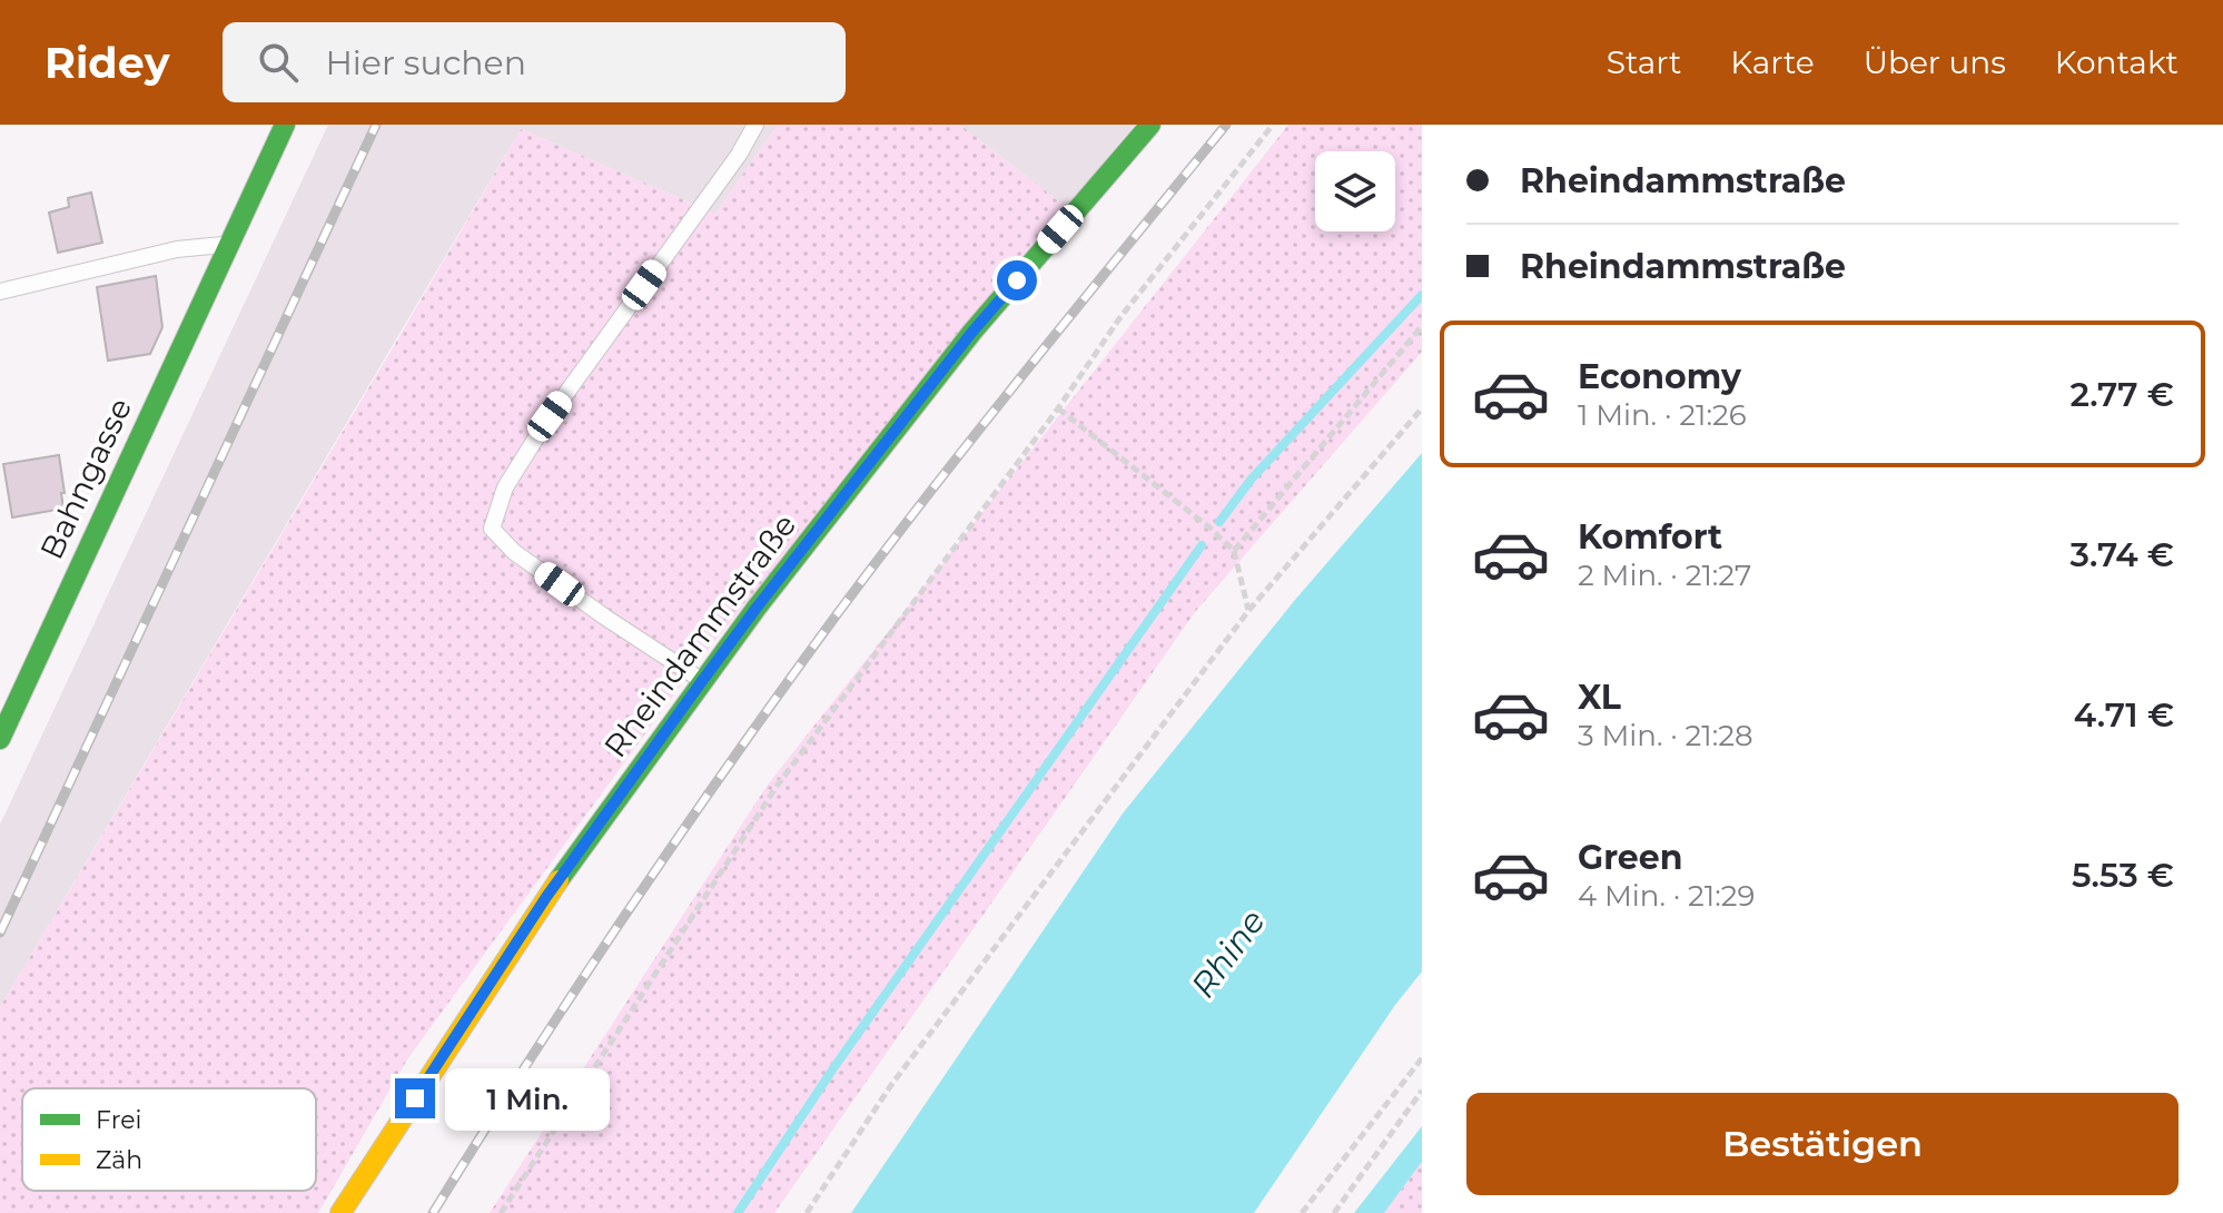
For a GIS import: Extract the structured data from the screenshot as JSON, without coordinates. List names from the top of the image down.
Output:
{
  "streets": {
    "main road": ["Bahngasse", "Rheindammstraße"]
  },
  "water": ["Rhine"],
  "legend": ["Frei", "Zäh"],
  "page": {
    "header": "Ridey",
    "search": "Hier suchen",
    "nav": [
      "Start",
      "Karte",
      "Über uns",
      "Kontakt"
    ],
    "banner": ["Rheindammstraße", "Rheindammstraße"],
    "list": [
      {
        "name": "Economy",
        "note": "1 Min. · 21:26",
        "value": "2.77 €"
      },
      {
        "name": "Komfort",
        "note": "2 Min. · 21:27",
        "value": "3.74 €"
      },
      {
        "name": "XL",
        "note": "3 Min. · 21:28",
        "value": "4.71 €"
      },
      {
        "name": "Green",
        "note": "4 Min. · 21:29",
        "value": "5.53 €"
      }
    ],
    "bubble": "1 Min.",
    "buttons": "Bestätigen"
  }
}
